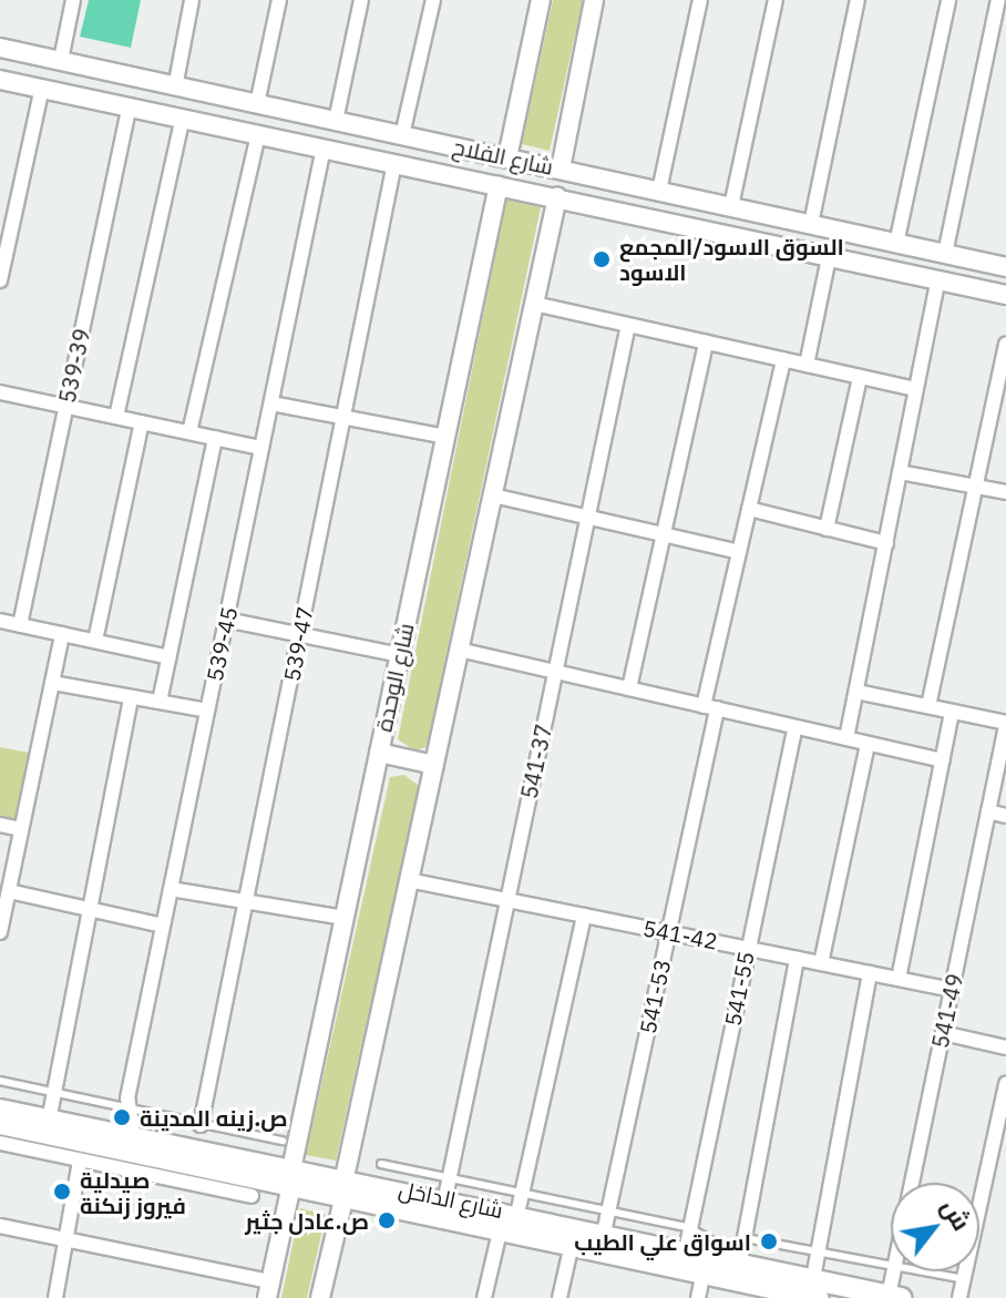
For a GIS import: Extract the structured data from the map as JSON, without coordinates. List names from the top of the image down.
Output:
{
  "streets": {
    "main road": ["شارع الداخل"],
    "street": [
      "شارع الفلاح",
      "539-39",
      "539-45",
      "539-47",
      "شارع الوحدة",
      "541-37",
      "541-42",
      "541-55",
      "541-53",
      "541-49"
    ]
  },
  "crossings": [
    ["شارع الفلاح", "539-39"],
    ["شارع الفلاح", "539-45"],
    ["شارع الفلاح", "539-47"],
    ["شارع الفلاح", "شارع الوحدة"],
    ["539-45", "شارع الداخل"],
    ["شارع الوحدة", "شارع الداخل"],
    ["541-37", "541-42"],
    ["541-37", "شارع الداخل"],
    ["541-42", "541-55"],
    ["541-42", "541-53"],
    ["541-42", "541-49"],
    ["541-55", "شارع الداخل"],
    ["541-53", "شارع الداخل"],
    ["541-49", "شارع الداخل"]
  ],
  "places": [
    "السوق الاسود/المجمع الاسود",
    "ص.زينه المدينة",
    "صيدلية فيروز زنكنة",
    "ص.عادل جثير",
    "اسواق علي الطيب"
  ],
  "north": "top right"
}
